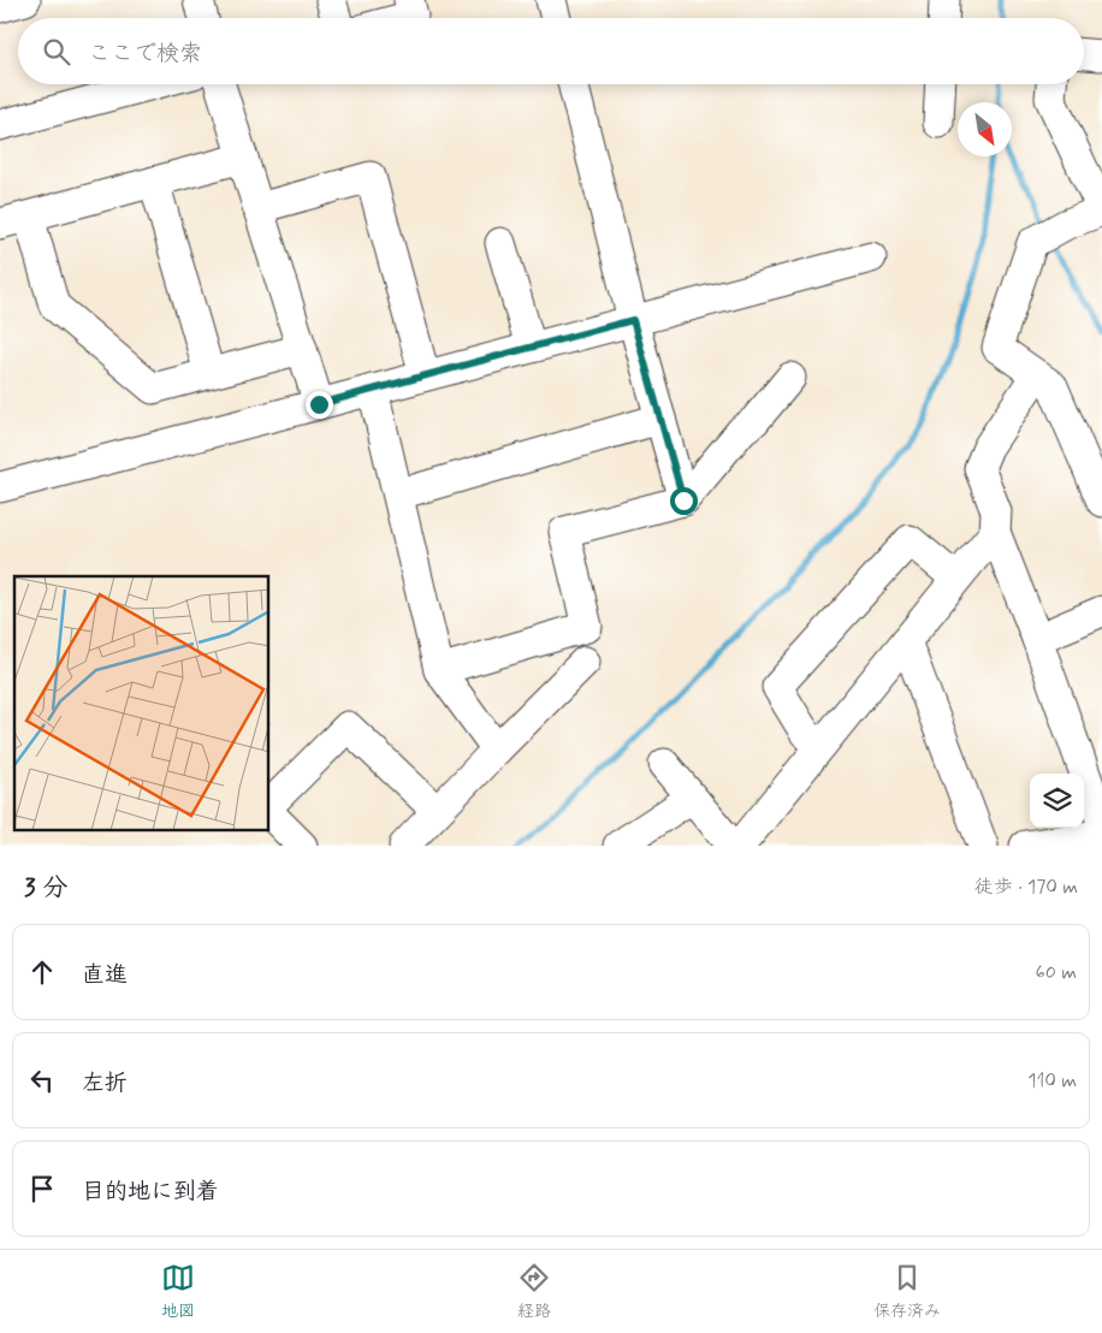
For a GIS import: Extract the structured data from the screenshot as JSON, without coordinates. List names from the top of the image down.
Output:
{
  "north": "bottom right",
  "page": {
    "search": "ここで検索",
    "heading": ["3 分", "徒歩 · 170 m"],
    "list": [
      ["直進", "60 m"],
      ["左折", "110 m"],
      "目的地に到着"
    ],
    "nav": ["地図", "経路", "保存済み"]
  }
}
